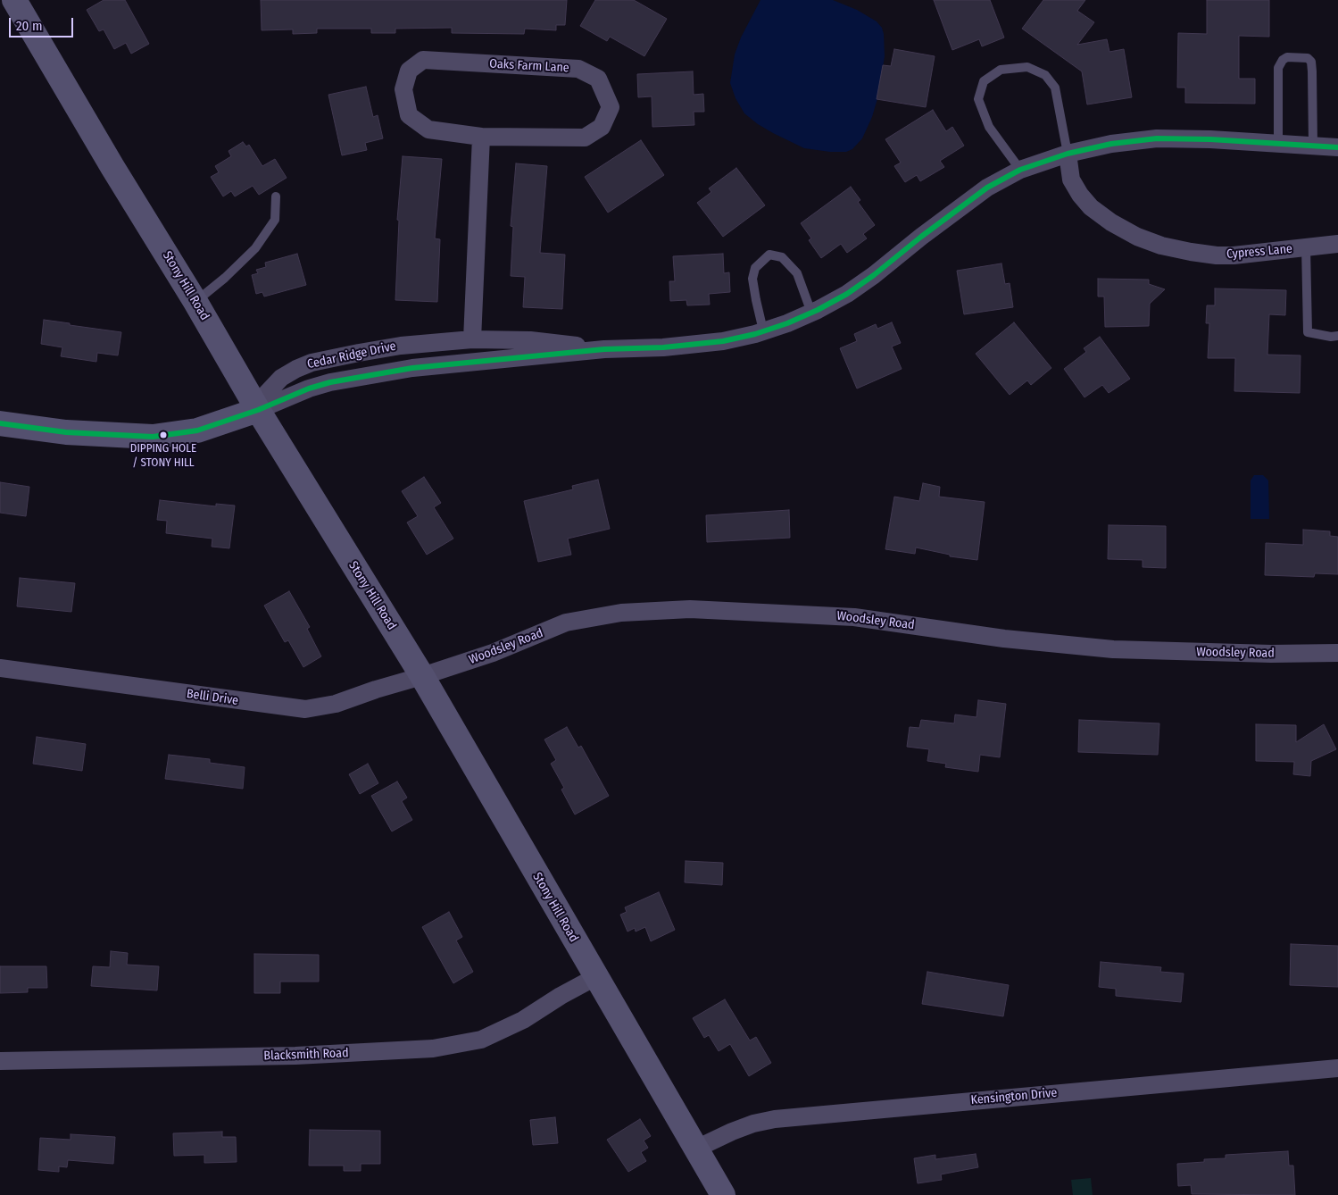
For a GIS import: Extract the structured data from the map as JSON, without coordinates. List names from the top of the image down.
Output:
{
  "streets": {
    "main road": ["Stony Hill Road"],
    "street": [
      "Oaks Farm Lane",
      "Cypress Lane",
      "Cedar Ridge Drive",
      "Woodsley Road",
      "Belli Drive",
      "Blacksmith Road",
      "Kensington Drive"
    ]
  },
  "crossings": [
    ["Cypress Lane", "Cedar Ridge Drive"],
    ["Stony Hill Road", "Cedar Ridge Drive"],
    ["Stony Hill Road", "Woodsley Road"],
    ["Stony Hill Road", "Belli Drive"],
    ["Stony Hill Road", "Blacksmith Road"],
    ["Stony Hill Road", "Kensington Drive"],
    ["Woodsley Road", "Belli Drive"]
  ],
  "places": ["DIPPING HOLE / STONY HILL"],
  "scale_bar": "20 m"
}
